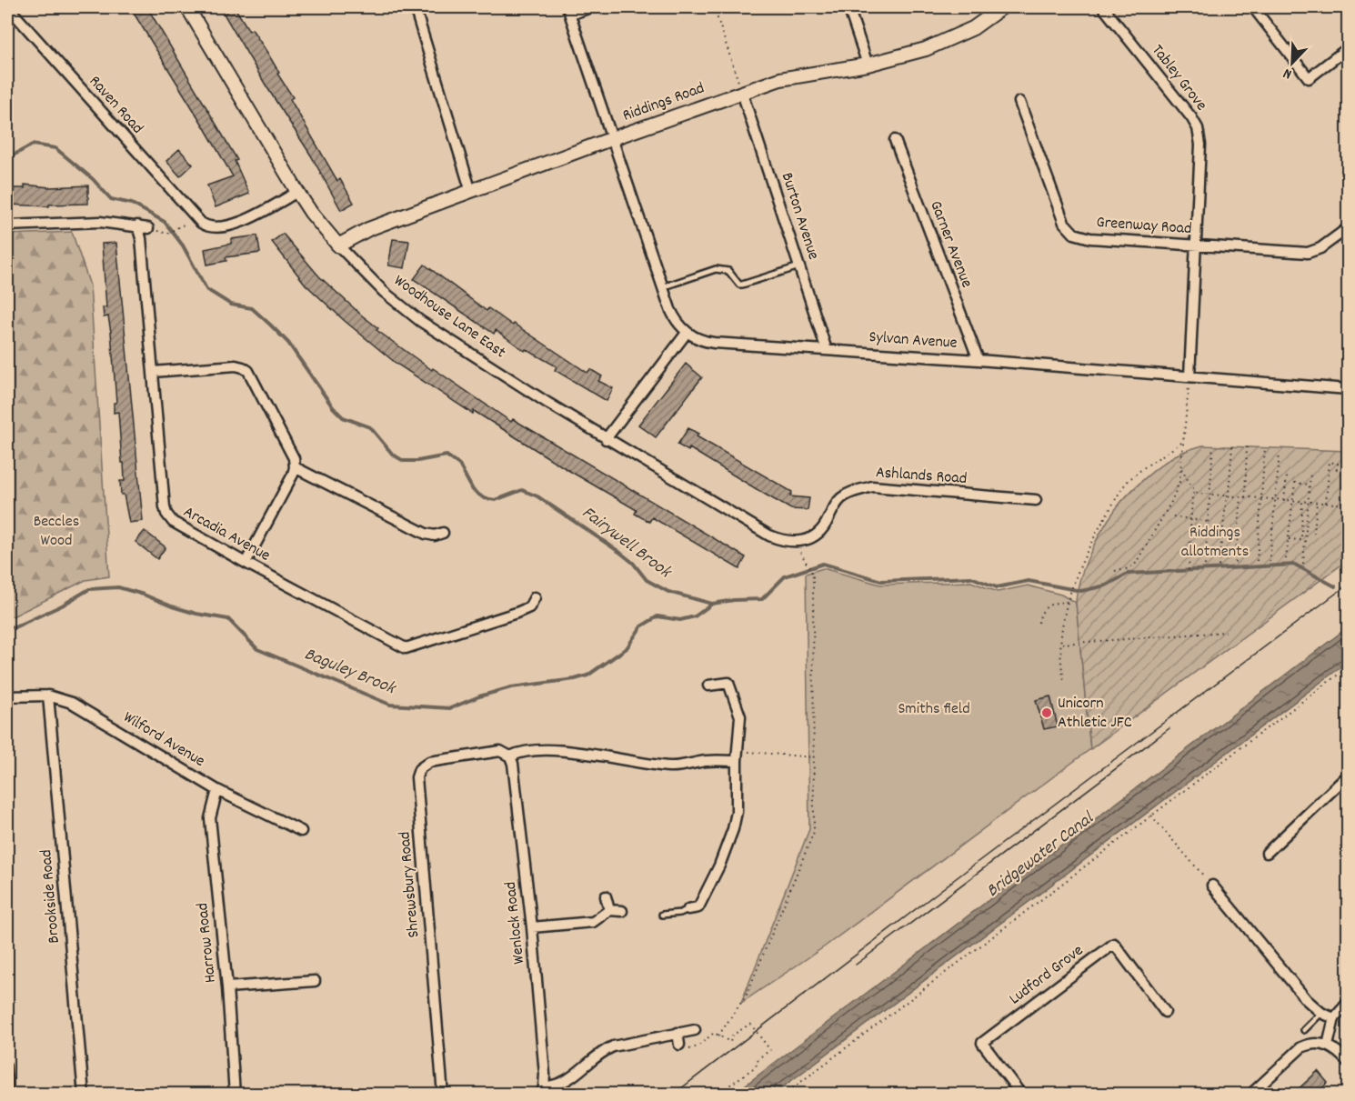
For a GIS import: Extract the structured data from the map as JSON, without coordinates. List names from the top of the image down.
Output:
{
  "streets": {
    "street": [
      "Tabley Grove",
      "Riddings Road",
      "Raven Road",
      "Burton Avenue",
      "Greenway Road",
      "Garner Avenue",
      "Woodhouse Lane East",
      "Sylvan Avenue",
      "Ashlands Road",
      "Arcadia Avenue",
      "Wilford Avenue",
      "Shrewsbury Road",
      "Brookside Road",
      "Wenlock Road",
      "Harrow Road",
      "Ludford Grove"
    ]
  },
  "crossings": [
    ["Tabley Grove", "Greenway Road"],
    ["Tabley Grove", "Sylvan Avenue"],
    ["Riddings Road", "Burton Avenue"],
    ["Riddings Road", "Woodhouse Lane East"],
    ["Raven Road", "Woodhouse Lane East"],
    ["Burton Avenue", "Sylvan Avenue"],
    ["Garner Avenue", "Sylvan Avenue"],
    ["Woodhouse Lane East", "Ashlands Road"],
    ["Wilford Avenue", "Brookside Road"],
    ["Wilford Avenue", "Harrow Road"],
    ["Shrewsbury Road", "Wenlock Road"]
  ],
  "water": ["Fairywell Brook", "Baguley Brook", "Bridgewater Canal"],
  "parks": ["Beccles Wood", "Riddings allotments", "Smiths field"],
  "places": ["Unicorn Athletic JFC"],
  "north": "bottom left"
}
